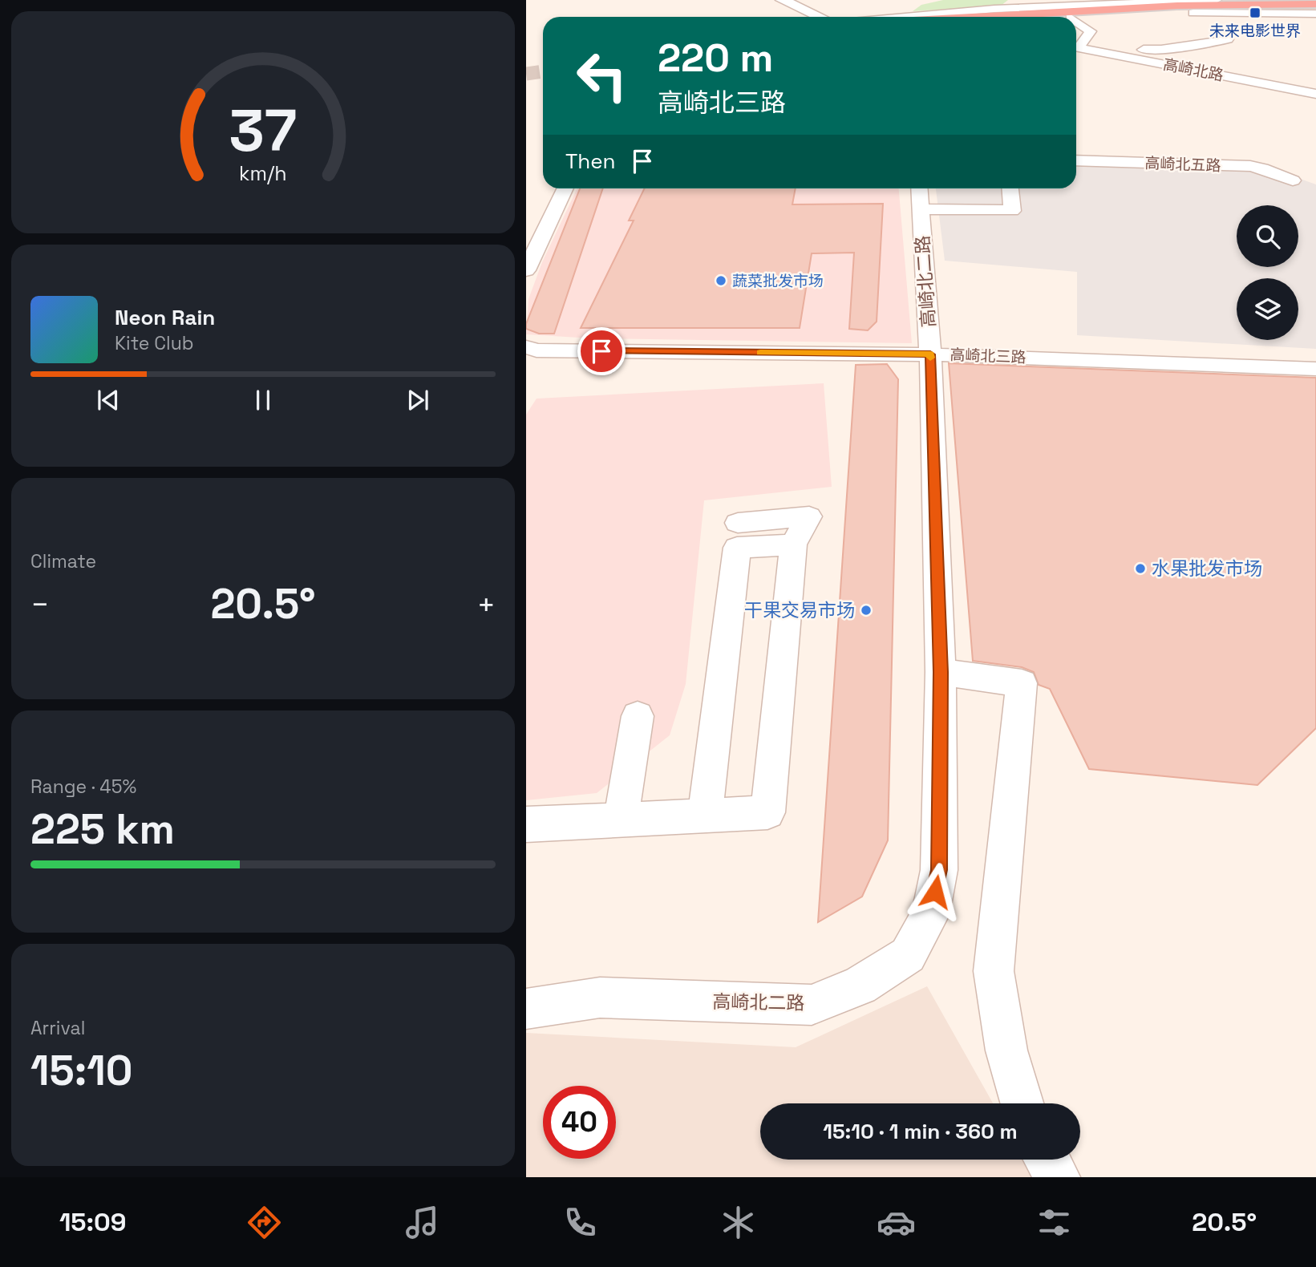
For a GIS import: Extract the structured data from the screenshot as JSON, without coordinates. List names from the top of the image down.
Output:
{
  "streets": {
    "street": [
      "高崎北路",
      "高崎北五路",
      "高崎北二路",
      "高崎北三路"
    ]
  },
  "crossings": [
    ["高崎北二路", "高崎北三路"]
  ],
  "places": {
    "transit": ["未来电影世界"],
    "other": ["蔬菜批发市场", "水果批发市场", "干果交易市场"]
  },
  "page": {
    "turn": ["220 m", "高崎北三路"],
    "then": "Then",
    "song": ["Neon Rain", "Kite Club"],
    "tile": [
      "Climate",
      ["Range · 45%", "225 km"],
      ["Arrival", "15:10"]
    ],
    "heat": ["−", "20.5°", "+"],
    "limit": "40",
    "trip": "15:10 · 1 min · 360 m",
    "tabs": ["15:09", "20.5°"],
    "gauge": ["37", "km/h"]
  }
}
